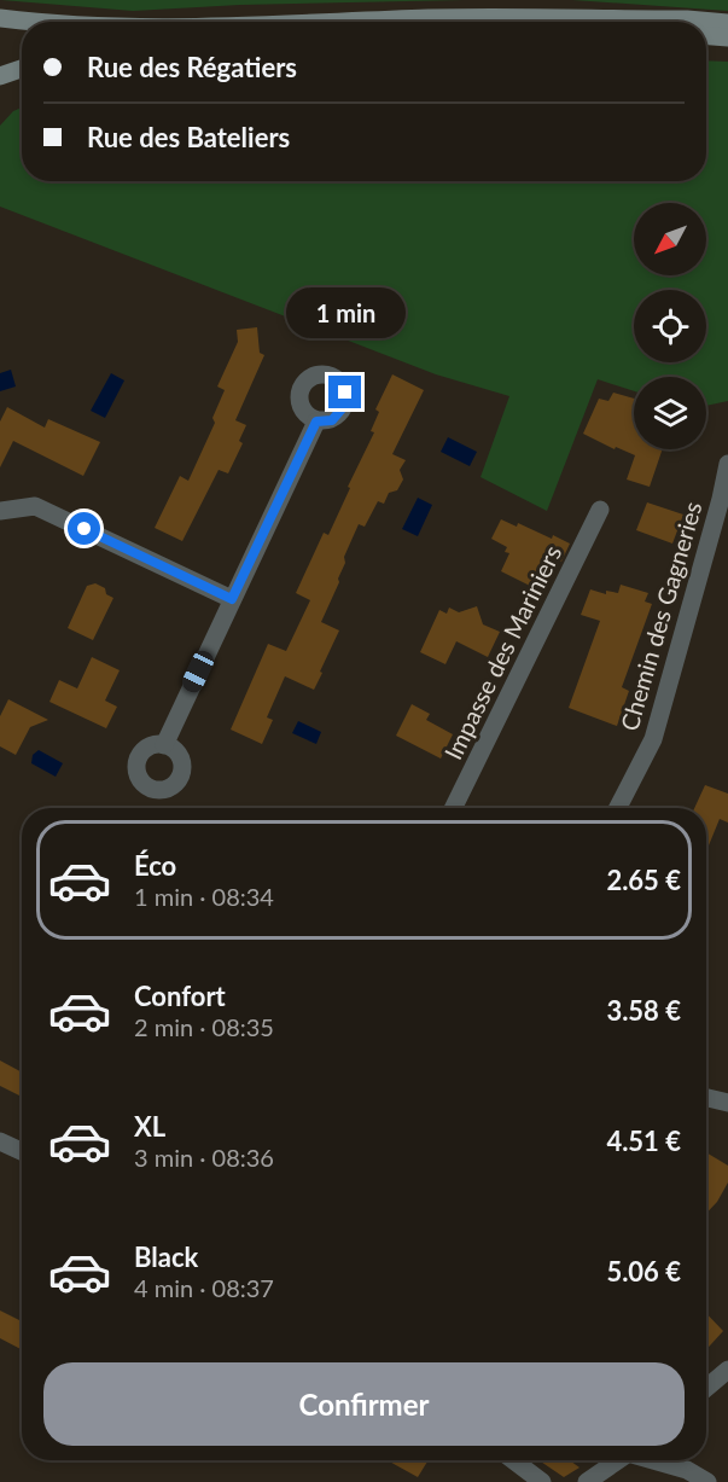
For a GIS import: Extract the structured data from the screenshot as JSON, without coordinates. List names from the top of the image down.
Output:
{
  "streets": {
    "street": ["Chemin des Gagneries", "Impasse des Mariniers"]
  },
  "north": "bottom left",
  "page": {
    "banner": ["Rue des Régatiers", "Rue des Bateliers"],
    "bubble": "1 min",
    "list": [
      {
        "name": "Éco",
        "note": "1 min · 08:34",
        "value": "2.65 €"
      },
      {
        "name": "Confort",
        "note": "2 min · 08:35",
        "value": "3.58 €"
      },
      {
        "name": "XL",
        "note": "3 min · 08:36",
        "value": "4.51 €"
      },
      {
        "name": "Black",
        "note": "4 min · 08:37",
        "value": "5.06 €"
      }
    ],
    "buttons": "Confirmer"
  }
}
